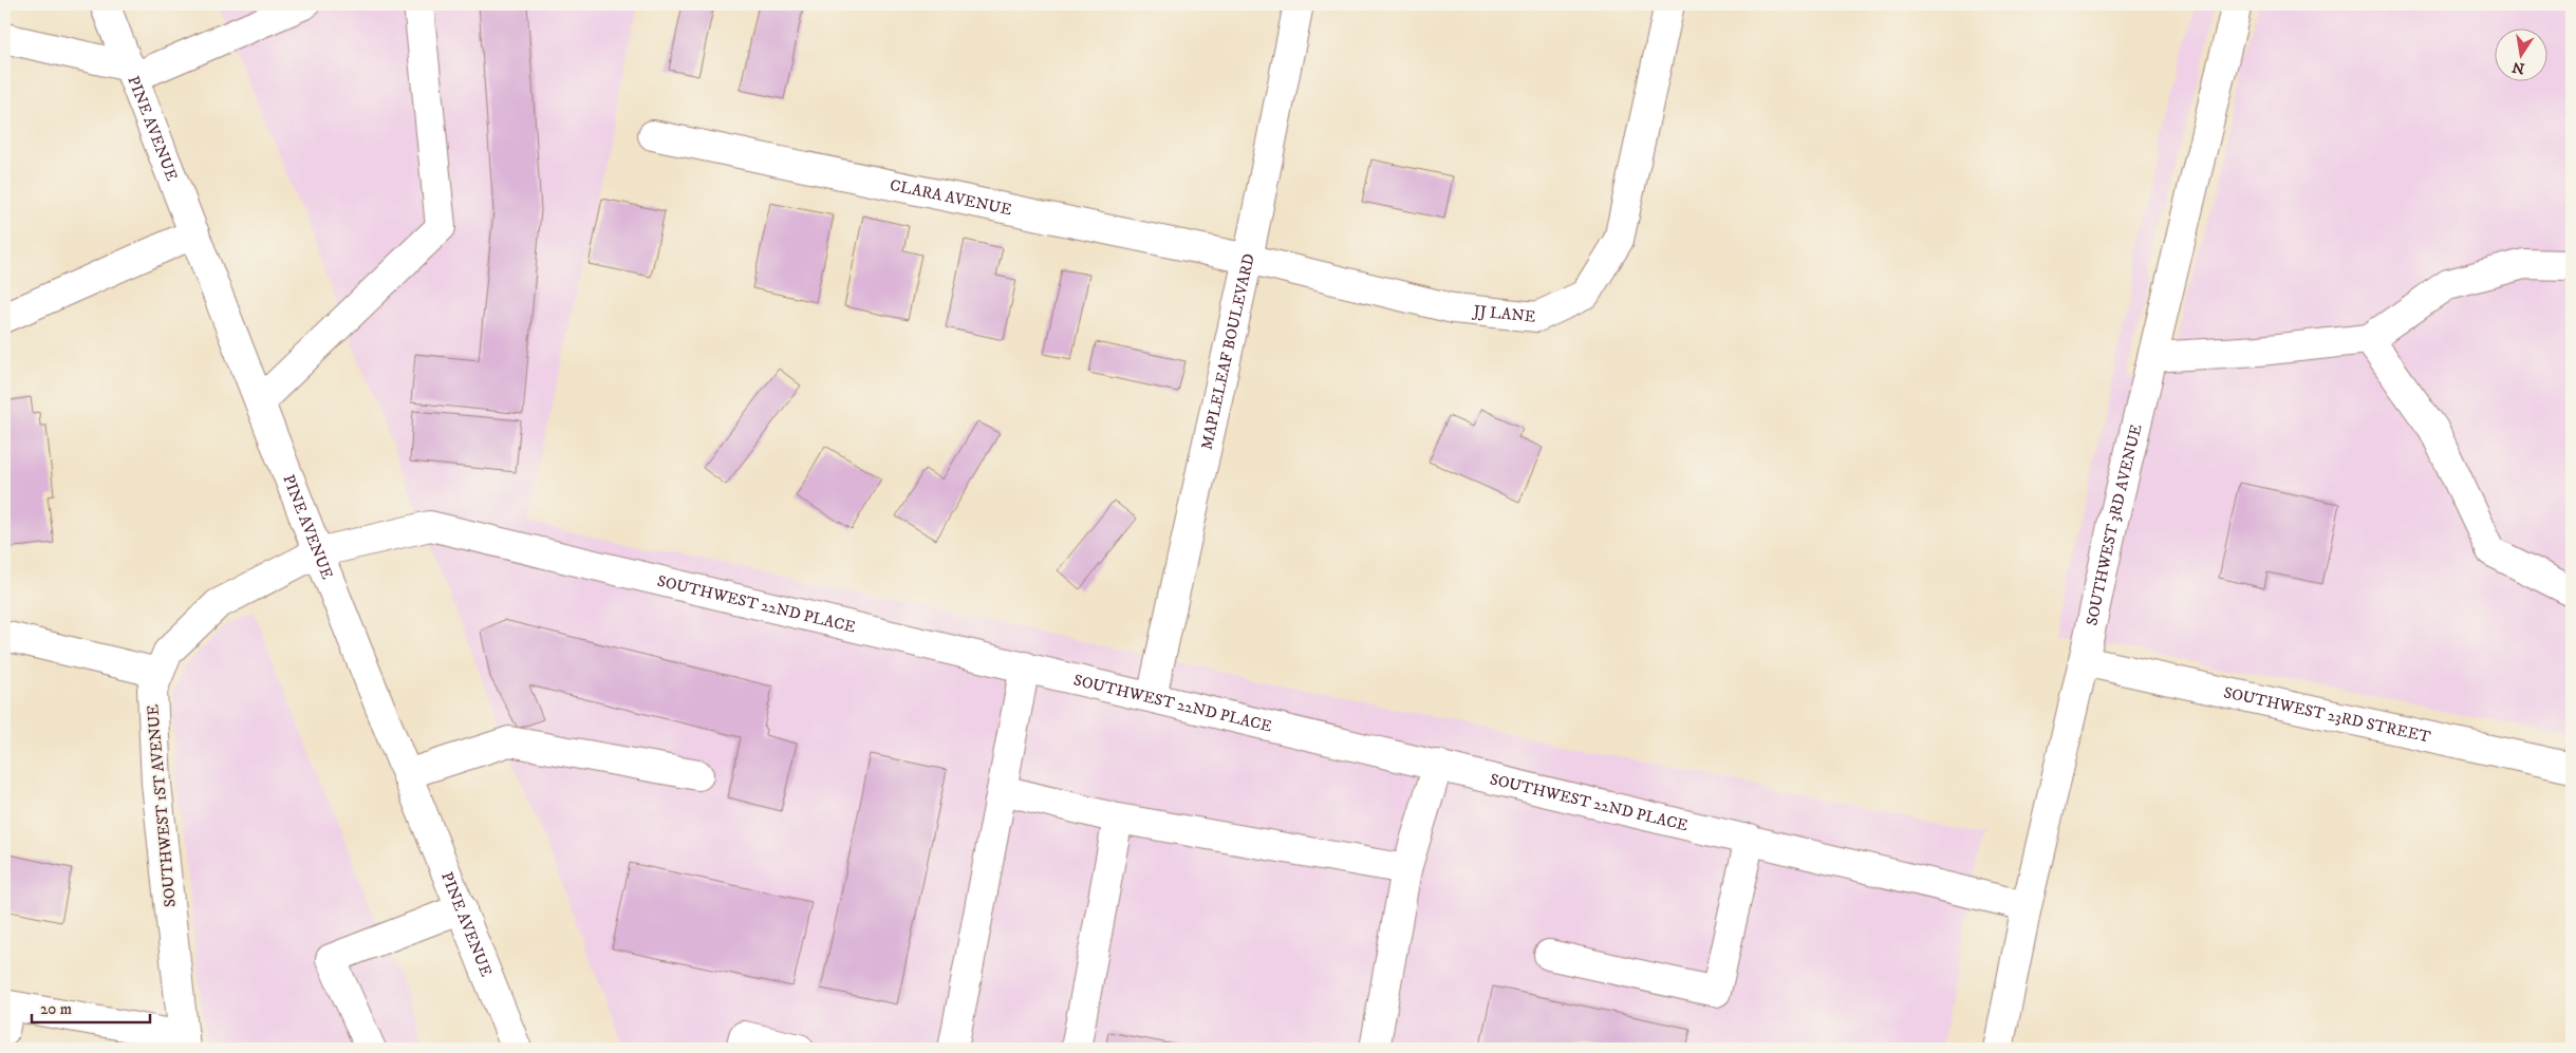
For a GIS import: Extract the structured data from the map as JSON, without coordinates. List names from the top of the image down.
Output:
{
  "streets": {
    "main road": [
      "PINE AVENUE",
      "CLARA AVENUE",
      "JJ LANE",
      "MAPLELEAF BOULEVARD",
      "SOUTHWEST 3RD AVENUE",
      "SOUTHWEST 22ND PLACE",
      "SOUTHWEST 23RD STREET",
      "SOUTHWEST 1ST AVENUE"
    ]
  },
  "crossings": [
    ["PINE AVENUE", "SOUTHWEST 22ND PLACE"],
    ["PINE AVENUE", "SOUTHWEST 1ST AVENUE"],
    ["CLARA AVENUE", "JJ LANE"],
    ["CLARA AVENUE", "MAPLELEAF BOULEVARD"],
    ["JJ LANE", "MAPLELEAF BOULEVARD"],
    ["MAPLELEAF BOULEVARD", "SOUTHWEST 22ND PLACE"],
    ["SOUTHWEST 3RD AVENUE", "SOUTHWEST 22ND PLACE"],
    ["SOUTHWEST 3RD AVENUE", "SOUTHWEST 23RD STREET"],
    ["SOUTHWEST 22ND PLACE", "SOUTHWEST 1ST AVENUE"]
  ],
  "scale_bar": "20 m",
  "north": "bottom"
}
